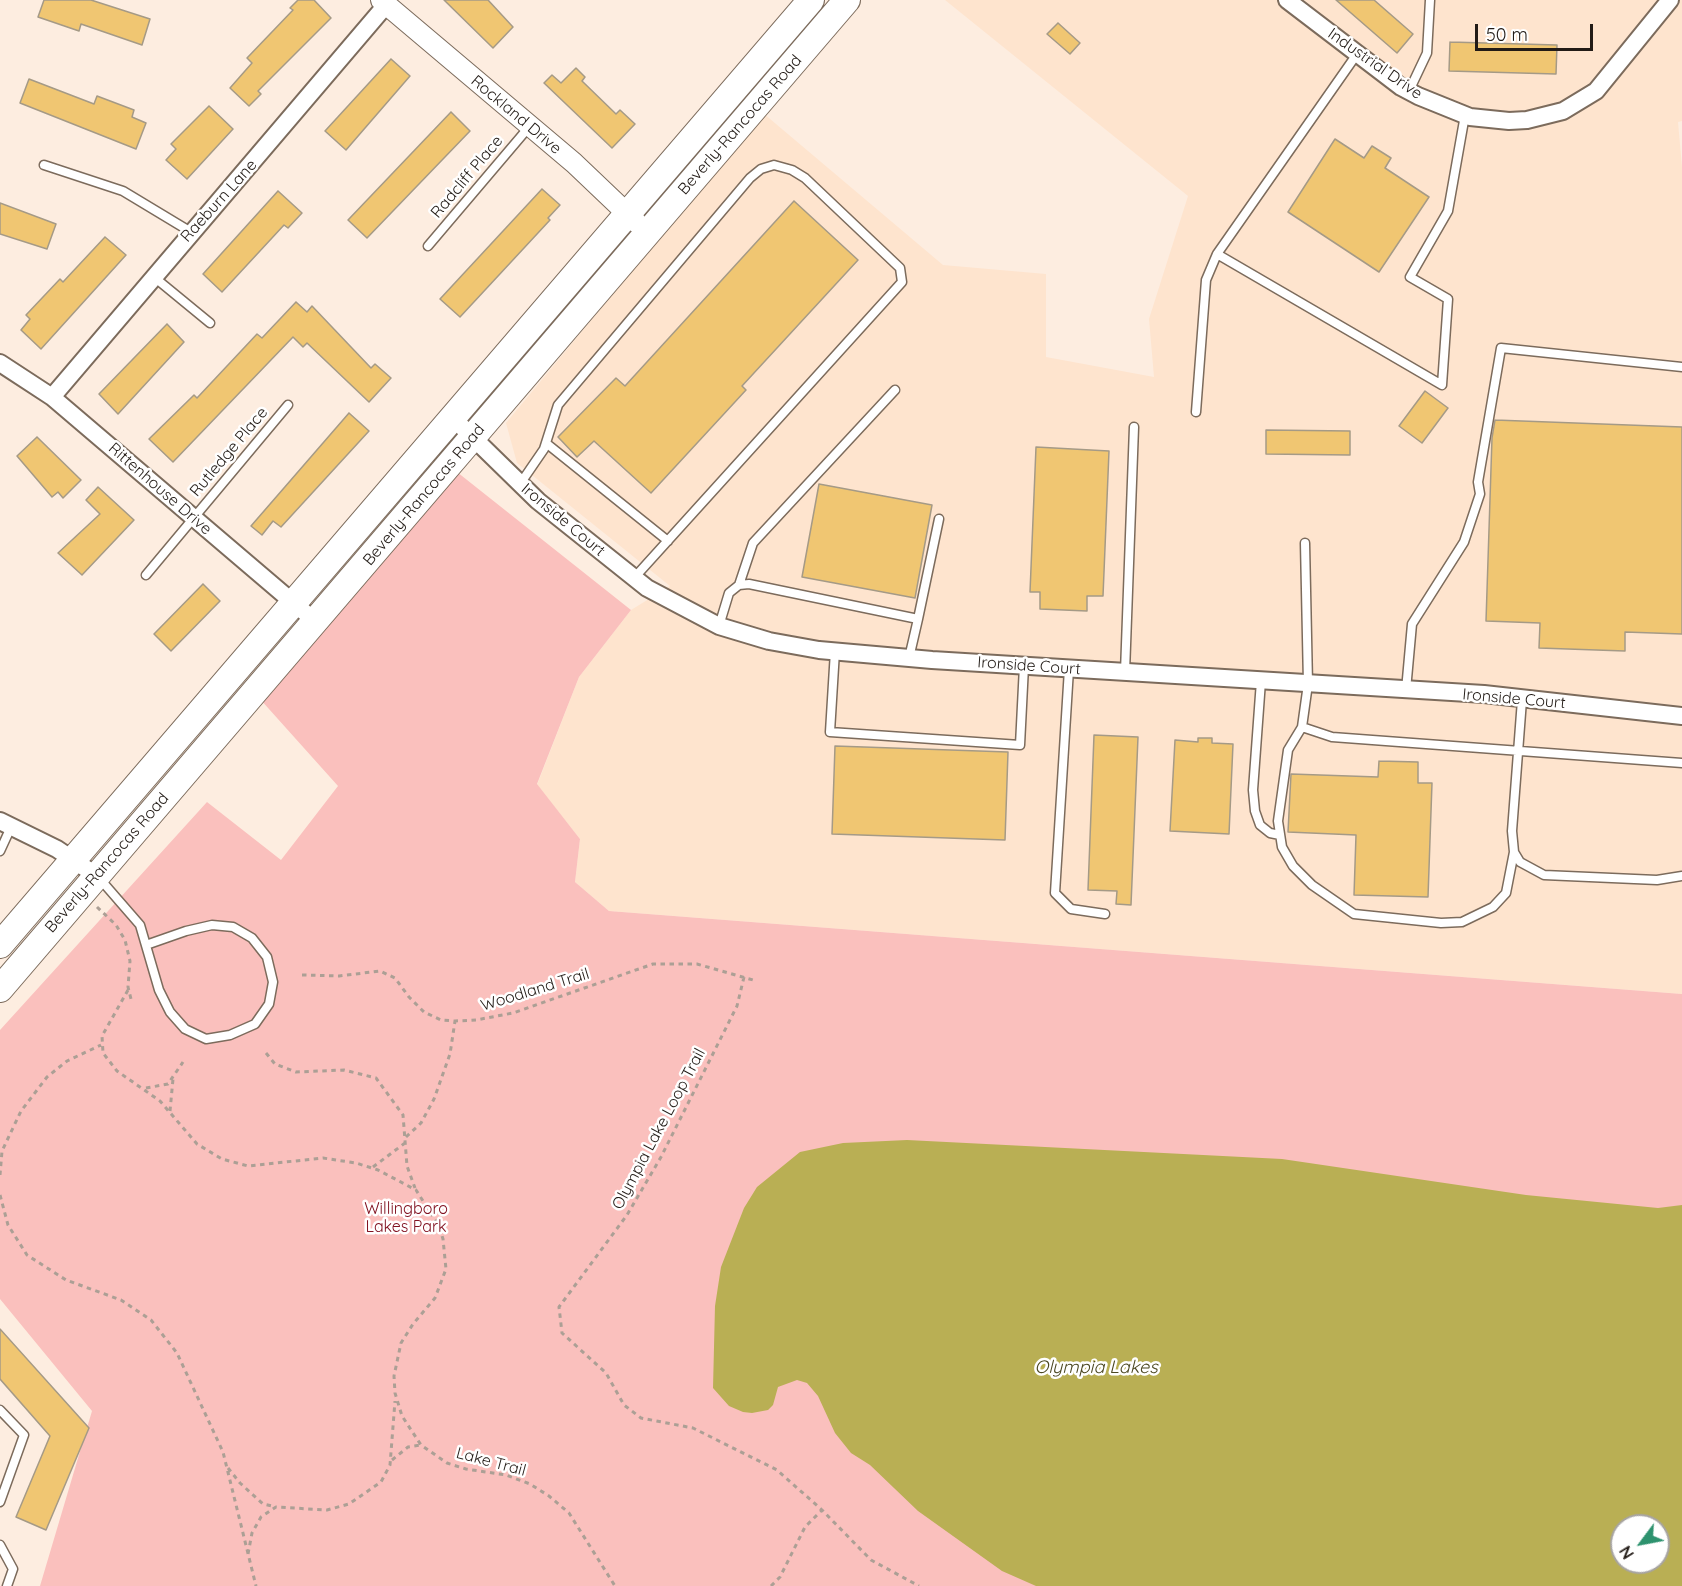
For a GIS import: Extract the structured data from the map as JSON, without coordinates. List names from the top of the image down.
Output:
{
  "streets": {
    "main road": ["Beverly-Rancocas Road"],
    "street": [
      "Industrial Drive",
      "Rockland Drive",
      "Raeburn Lane",
      "Rittenhouse Drive",
      "Ironside Court"
    ],
    "lane": ["Radcliff Place", "Rutledge Place"],
    "path": ["Woodland Trail", "Olympia Lake Loop Trail", "Lake Trail"]
  },
  "crossings": [
    ["Rockland Drive", "Beverly-Rancocas Road"],
    ["Rockland Drive", "Radcliff Place"],
    ["Rockland Drive", "Raeburn Lane"],
    ["Beverly-Rancocas Road", "Rittenhouse Drive"],
    ["Beverly-Rancocas Road", "Ironside Court"],
    ["Raeburn Lane", "Rittenhouse Drive"],
    ["Rutledge Place", "Rittenhouse Drive"],
    ["Woodland Trail", "Olympia Lake Loop Trail"]
  ],
  "water": ["Olympia Lakes"],
  "parks": ["Willingboro Lakes Park"],
  "scale_bar": "50 m",
  "north": "bottom left"
}
